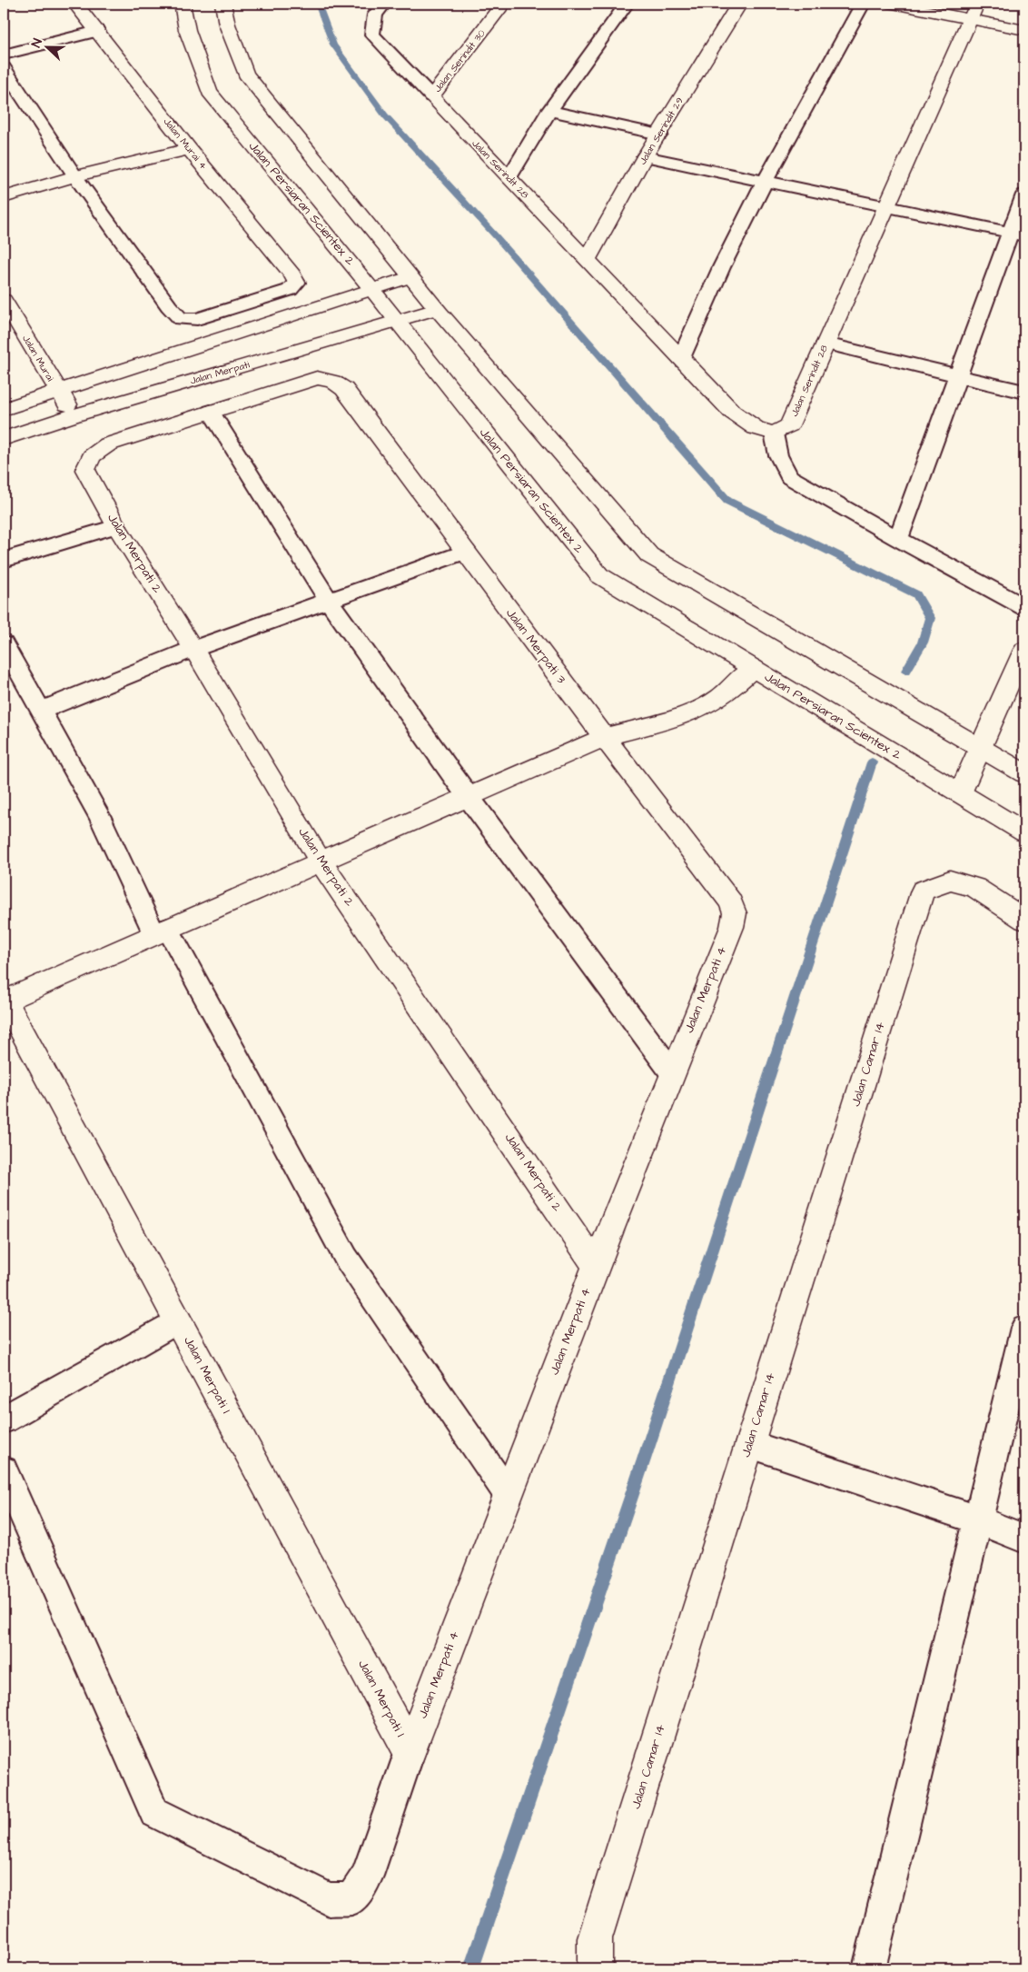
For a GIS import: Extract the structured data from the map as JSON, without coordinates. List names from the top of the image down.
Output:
{
  "streets": {
    "street": [
      "Jalan Serindit 30",
      "Jalan Serindit 29",
      "Jalan Murai 4",
      "Jalan Serindit 28",
      "Jalan Persiaran Scientex 2",
      "Jalan Murai",
      "Jalan Merpati",
      "Jalan Merpati 2",
      "Jalan Merpati 3",
      "Jalan Merpati 4",
      "Jalan Camar 14",
      "Jalan Merpati 1"
    ]
  },
  "crossings": [
    ["Jalan Serindit 30", "Jalan Serindit 28"],
    ["Jalan Serindit 29", "Jalan Serindit 28"],
    ["Jalan Persiaran Scientex 2", "Jalan Merpati"],
    ["Jalan Murai", "Jalan Merpati"],
    ["Jalan Merpati 2", "Jalan Merpati 3"],
    ["Jalan Merpati 2", "Jalan Merpati 4"],
    ["Jalan Merpati 3", "Jalan Merpati 4"],
    ["Jalan Merpati 4", "Jalan Merpati 1"]
  ],
  "north": "left"
}
